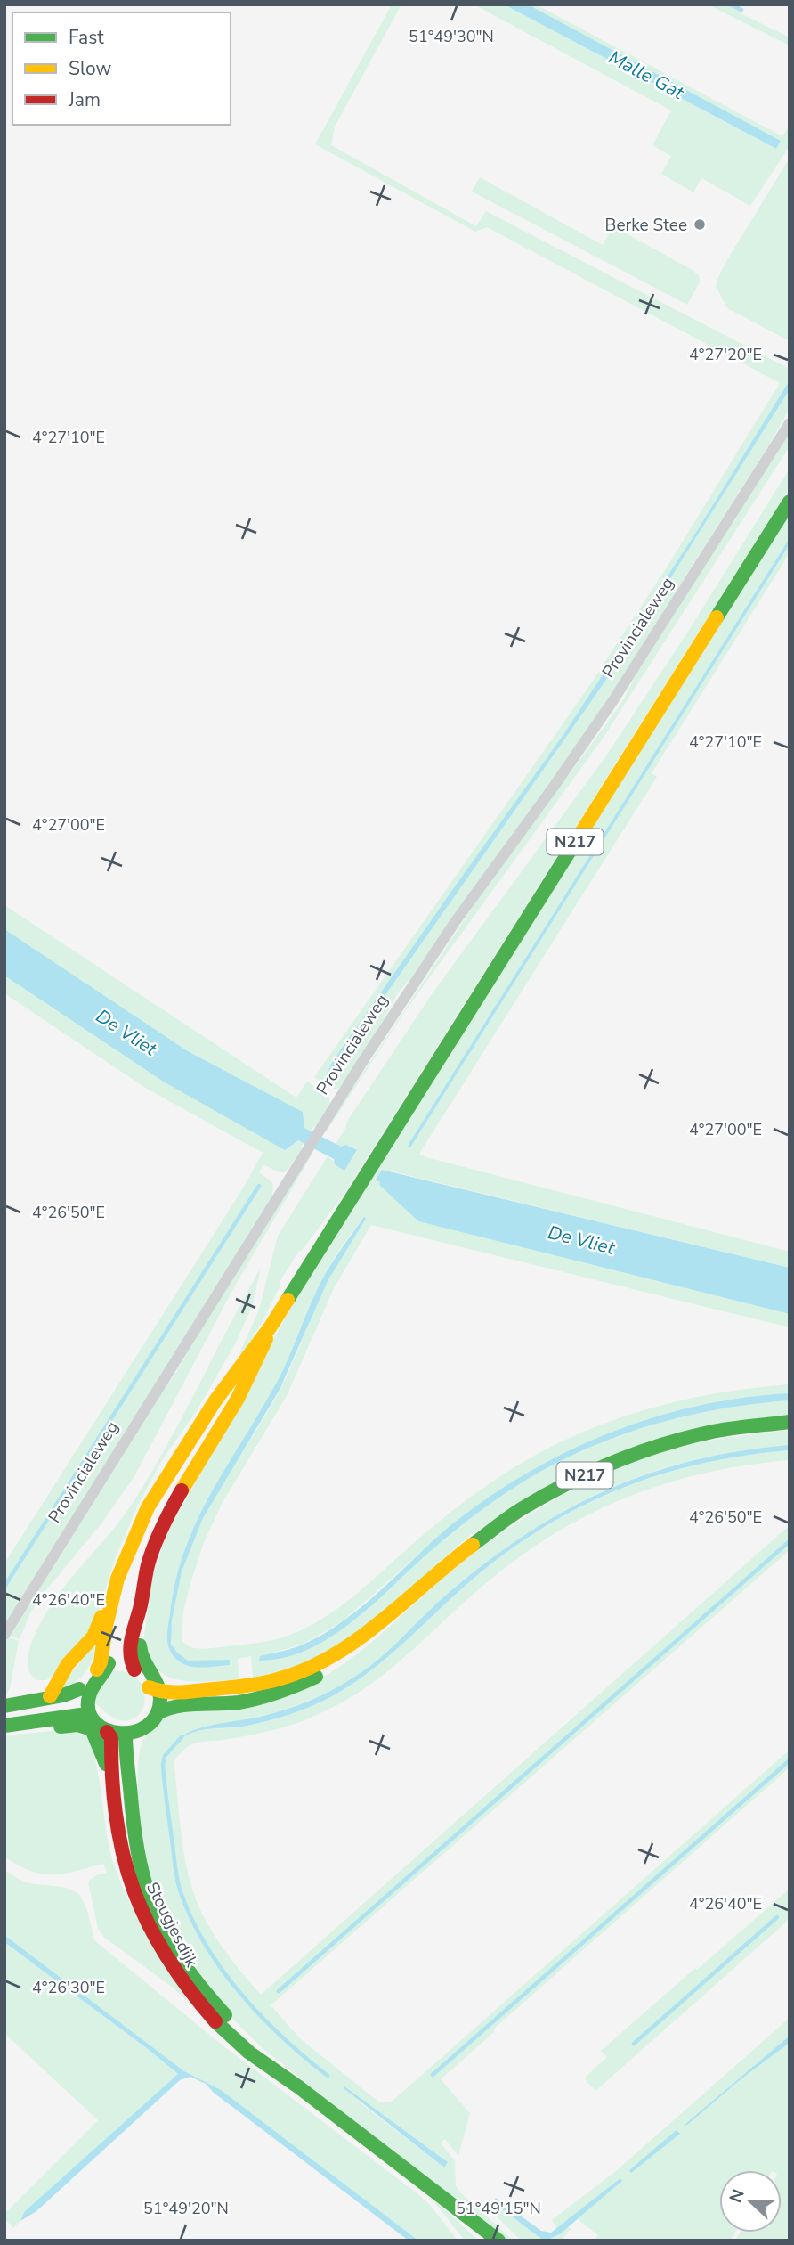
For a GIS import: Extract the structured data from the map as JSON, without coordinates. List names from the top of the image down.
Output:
{
  "streets": {
    "main road": ["N217", "Stougjesdijk"],
    "street": ["Provincialeweg"]
  },
  "crossings": [
    ["N217", "Stougjesdijk"]
  ],
  "water": ["Malle Gat", "De Vliet"],
  "places": ["Berke Stee"],
  "legend": ["Fast", "Slow", "Jam"],
  "north": "left",
  "coordinates": [
    "51°49'30\"N",
    "4°27'20\"E",
    "4°27'10\"E",
    "4°27'00\"E",
    "4°26'50\"E",
    "4°26'40\"E",
    "4°26'30\"E",
    "51°49'20\"N",
    "51°49'15\"N"
  ]
}
